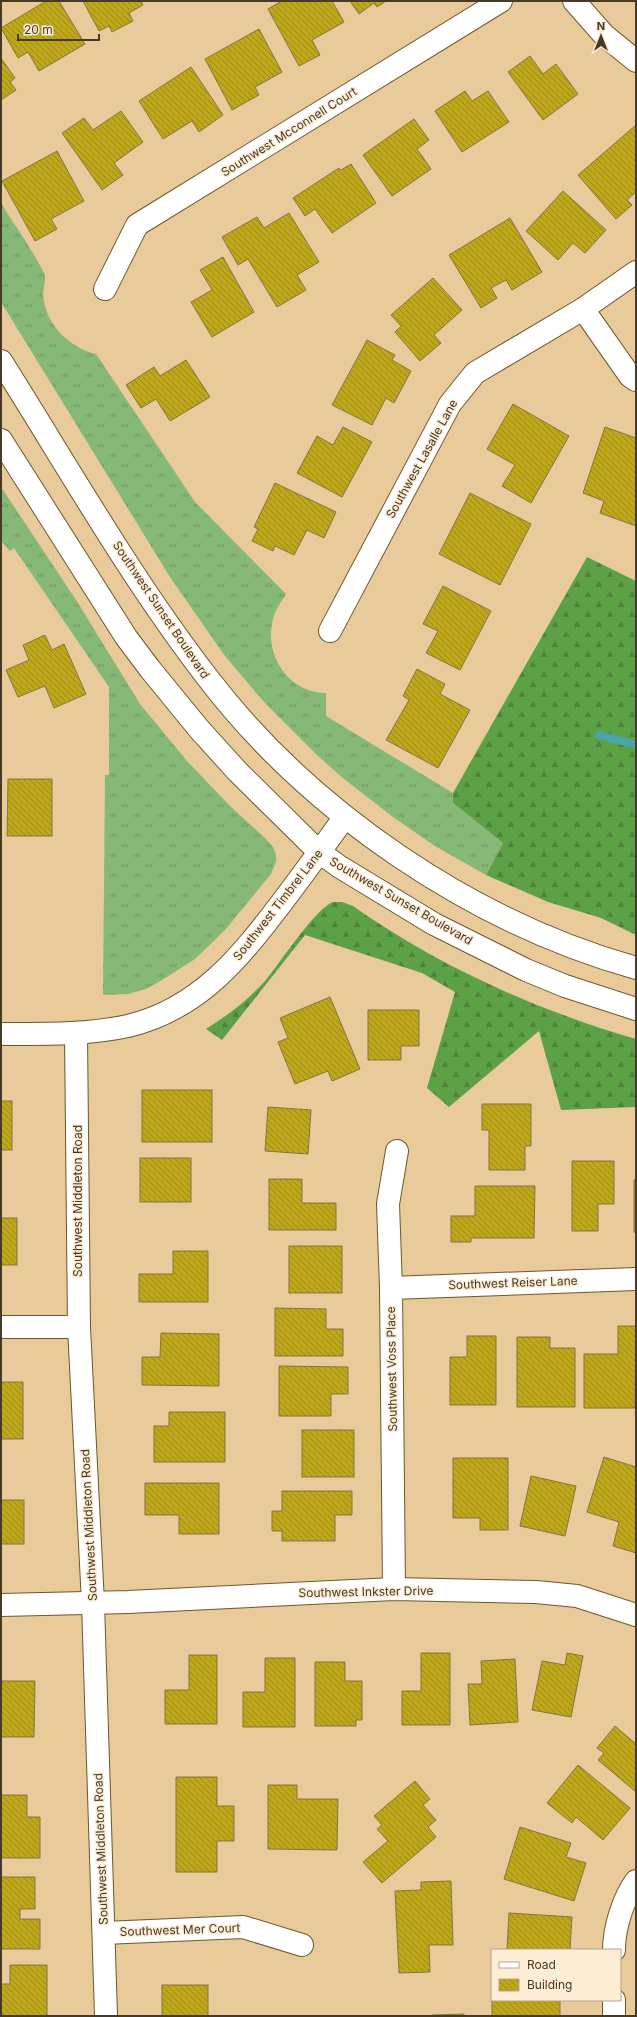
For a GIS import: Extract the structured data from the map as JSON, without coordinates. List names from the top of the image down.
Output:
{
  "streets": {
    "street": [
      "Southwest Mcconnell Court",
      "Southwest Lasalle Lane",
      "Southwest Sunset Boulevard",
      "Southwest Timbrel Lane",
      "Southwest Middleton Road",
      "Southwest Reiser Lane",
      "Southwest Voss Place",
      "Southwest Inkster Drive",
      "Southwest Mer Court"
    ]
  },
  "crossings": [
    ["Southwest Sunset Boulevard", "Southwest Timbrel Lane"],
    ["Southwest Timbrel Lane", "Southwest Middleton Road"],
    ["Southwest Middleton Road", "Southwest Inkster Drive"],
    ["Southwest Middleton Road", "Southwest Mer Court"],
    ["Southwest Reiser Lane", "Southwest Voss Place"],
    ["Southwest Voss Place", "Southwest Inkster Drive"]
  ],
  "legend": ["Road", "Building"],
  "scale_bar": "20 m",
  "north": "top"
}
